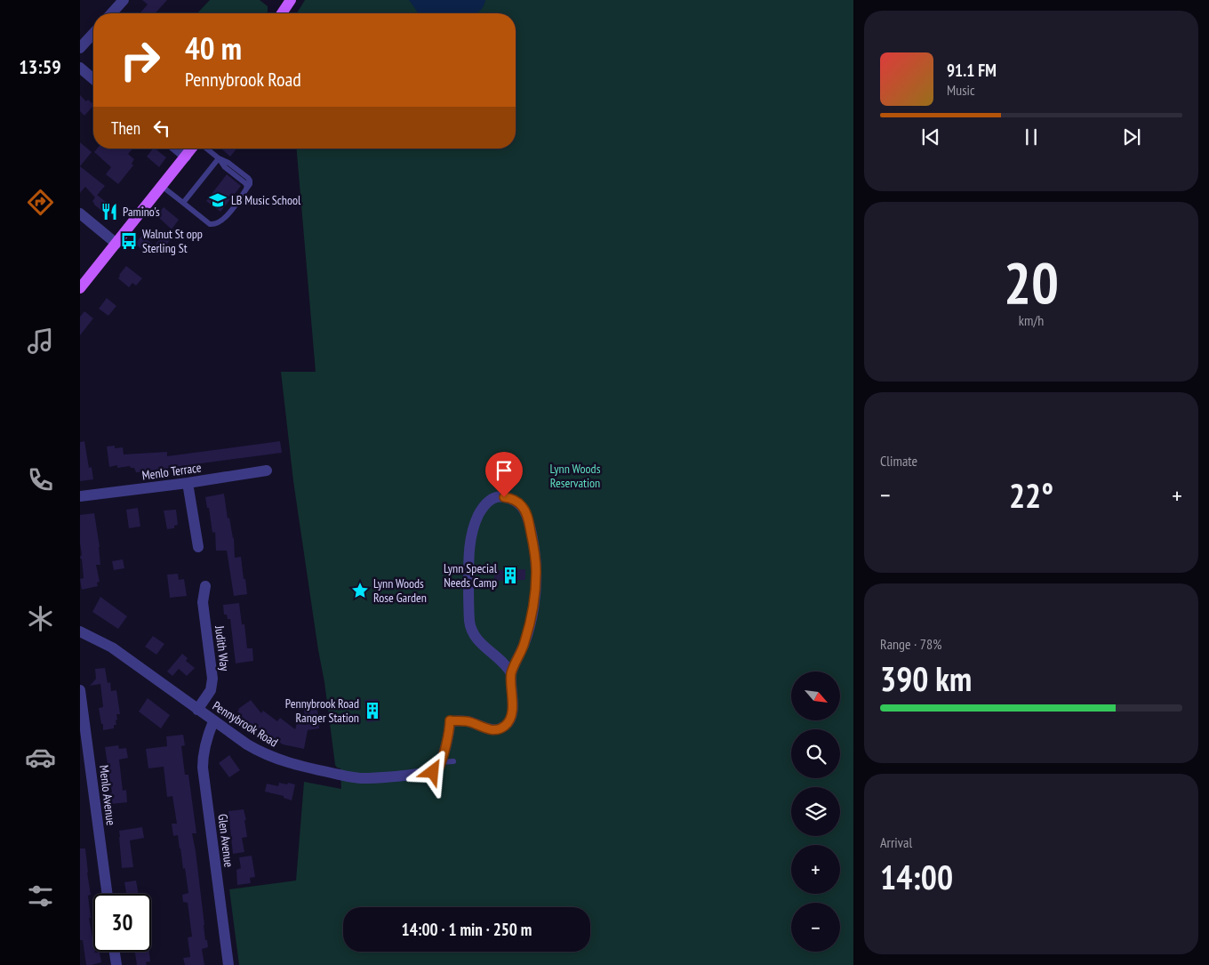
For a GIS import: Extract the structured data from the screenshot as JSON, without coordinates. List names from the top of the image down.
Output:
{
  "streets": {
    "street": [
      "Menlo Terrace",
      "Judith Way",
      "Pennybrook Road",
      "Menlo Avenue",
      "Glen Avenue"
    ]
  },
  "crossings": [
    ["Judith Way", "Pennybrook Road"],
    ["Pennybrook Road", "Glen Avenue"]
  ],
  "parks": ["Lynn Woods Reservation"],
  "places": {
    "school or university": ["LB Music School"],
    "restaurant": ["Pamino's"],
    "bus stop": ["Walnut St opp Sterling St"],
    "building": ["Lynn Special Needs Camp", "Pennybrook Road Ranger Station"],
    "place": ["Lynn Woods Rose Garden"]
  },
  "north": "bottom right",
  "page": {
    "tabs": "13:59",
    "turn": ["40 m", "Pennybrook Road"],
    "song": ["91.1 FM", "Music"],
    "then": "Then",
    "tile": [
      ["20", "km/h"],
      "Climate",
      ["Range · 78%", "390 km"],
      ["Arrival", "14:00"]
    ],
    "heat": ["−", "22°", "+"],
    "map_buttons": ["+", "−"],
    "limit": "30",
    "trip": "14:00 · 1 min · 250 m"
  }
}
